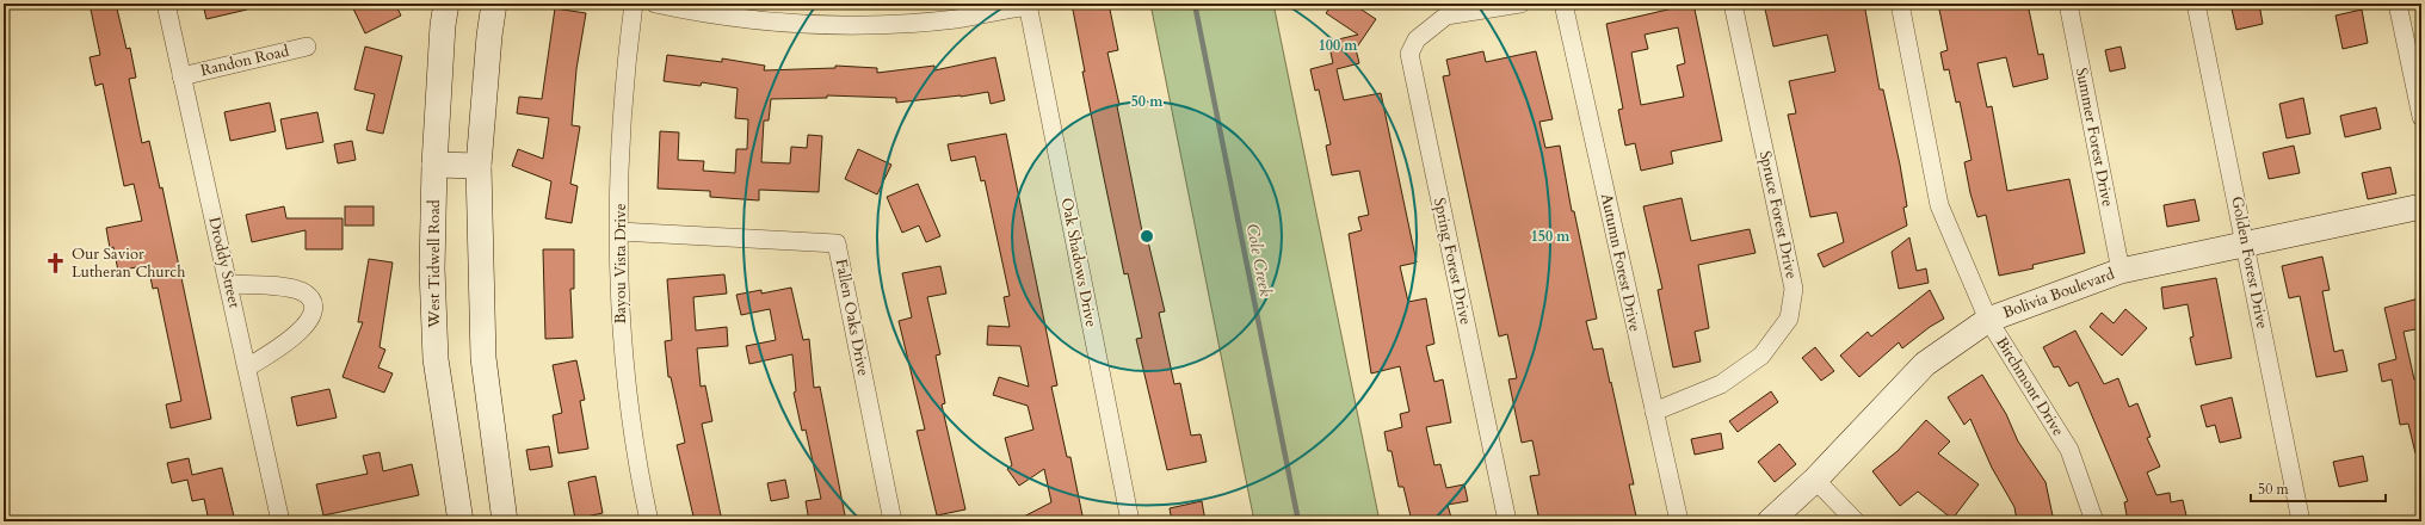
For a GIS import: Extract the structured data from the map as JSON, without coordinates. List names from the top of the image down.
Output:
{
  "streets": {
    "main road": ["West Tidwell Road", "Bolivia Boulevard"],
    "street": [
      "Randon Road",
      "Summer Forest Drive",
      "Spruce Forest Drive",
      "Spring Forest Drive",
      "Droddy Street",
      "Oak Shadows Drive",
      "Autumn Forest Drive",
      "Golden Forest Drive",
      "Bayou Vista Drive",
      "Fallen Oaks Drive",
      "Birchmont Drive"
    ]
  },
  "crossings": [
    ["Randon Road", "Droddy Street"],
    ["Summer Forest Drive", "Bolivia Boulevard"],
    ["Spruce Forest Drive", "Autumn Forest Drive"],
    ["Golden Forest Drive", "Bolivia Boulevard"],
    ["Bayou Vista Drive", "Fallen Oaks Drive"],
    ["Bolivia Boulevard", "Birchmont Drive"]
  ],
  "water": ["Cole Creek"],
  "places": {
    "church": ["Our Savior Lutheran Church"]
  },
  "scale_bar": "50 m",
  "rings": ["100 m", "50 m", "150 m"]
}
